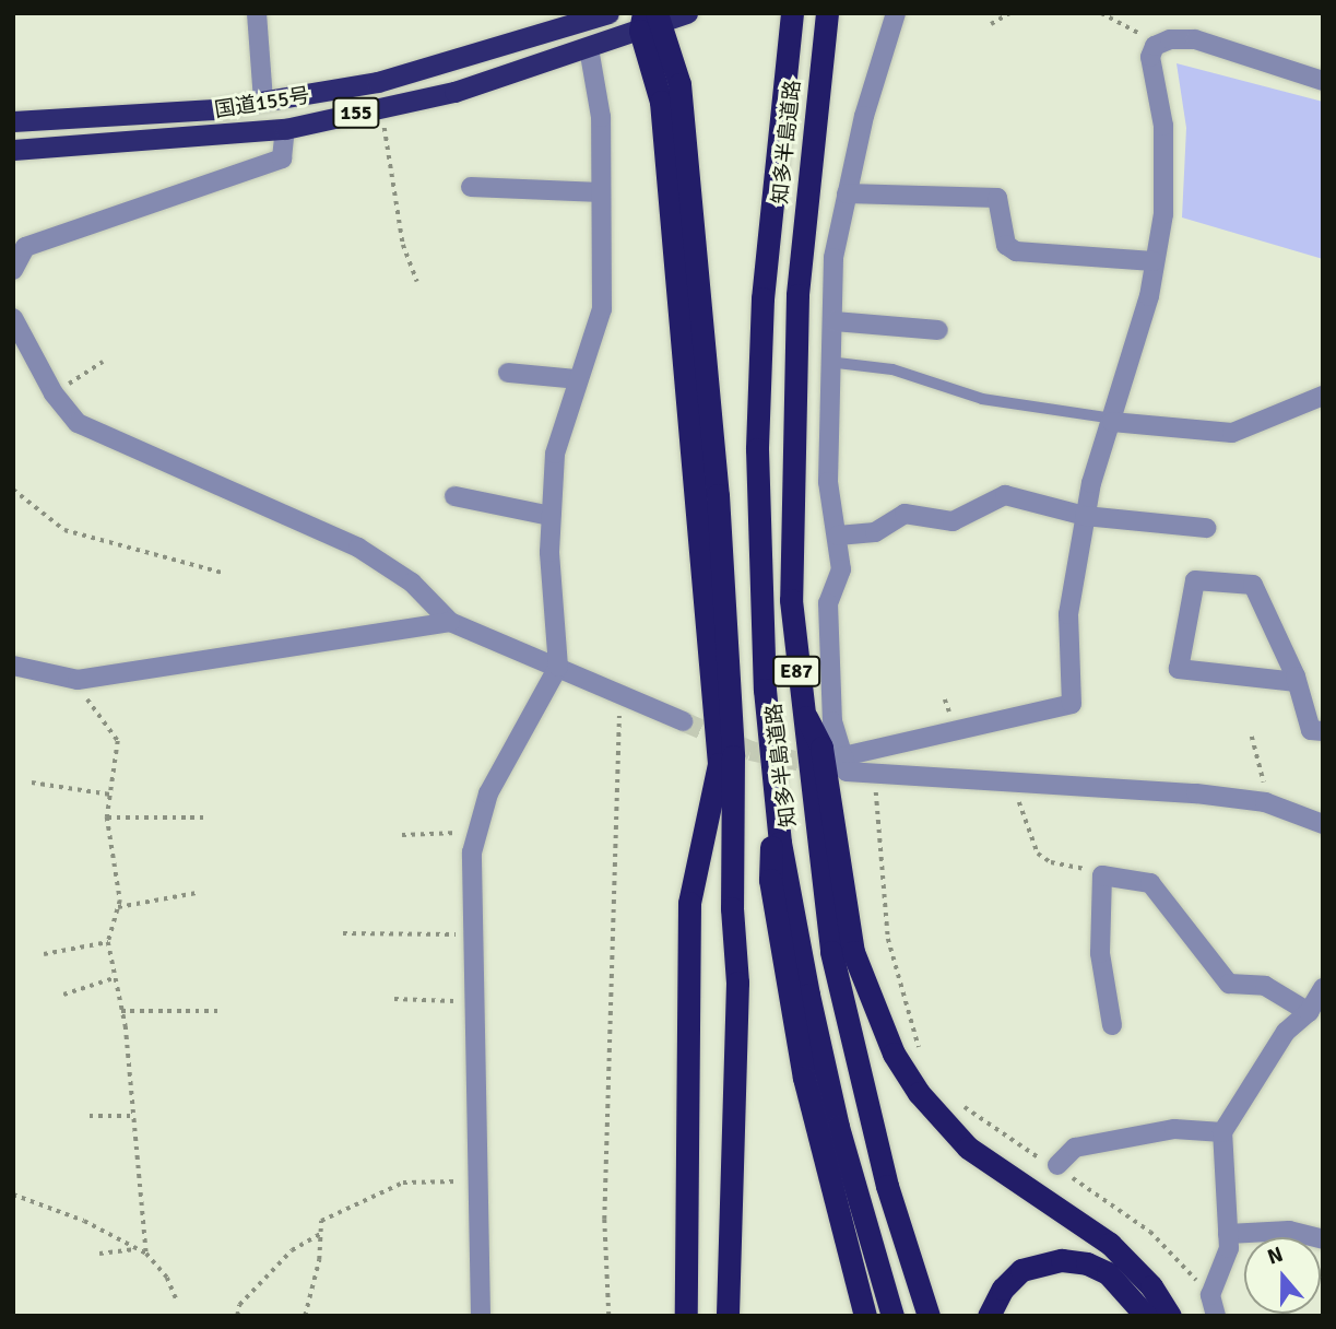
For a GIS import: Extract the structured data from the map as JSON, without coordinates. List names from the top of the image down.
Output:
{
  "streets": {
    "highway": [
      "国道155号",
      "155",
      "知多半島道路",
      "E87"
    ]
  },
  "north": "top"
}
